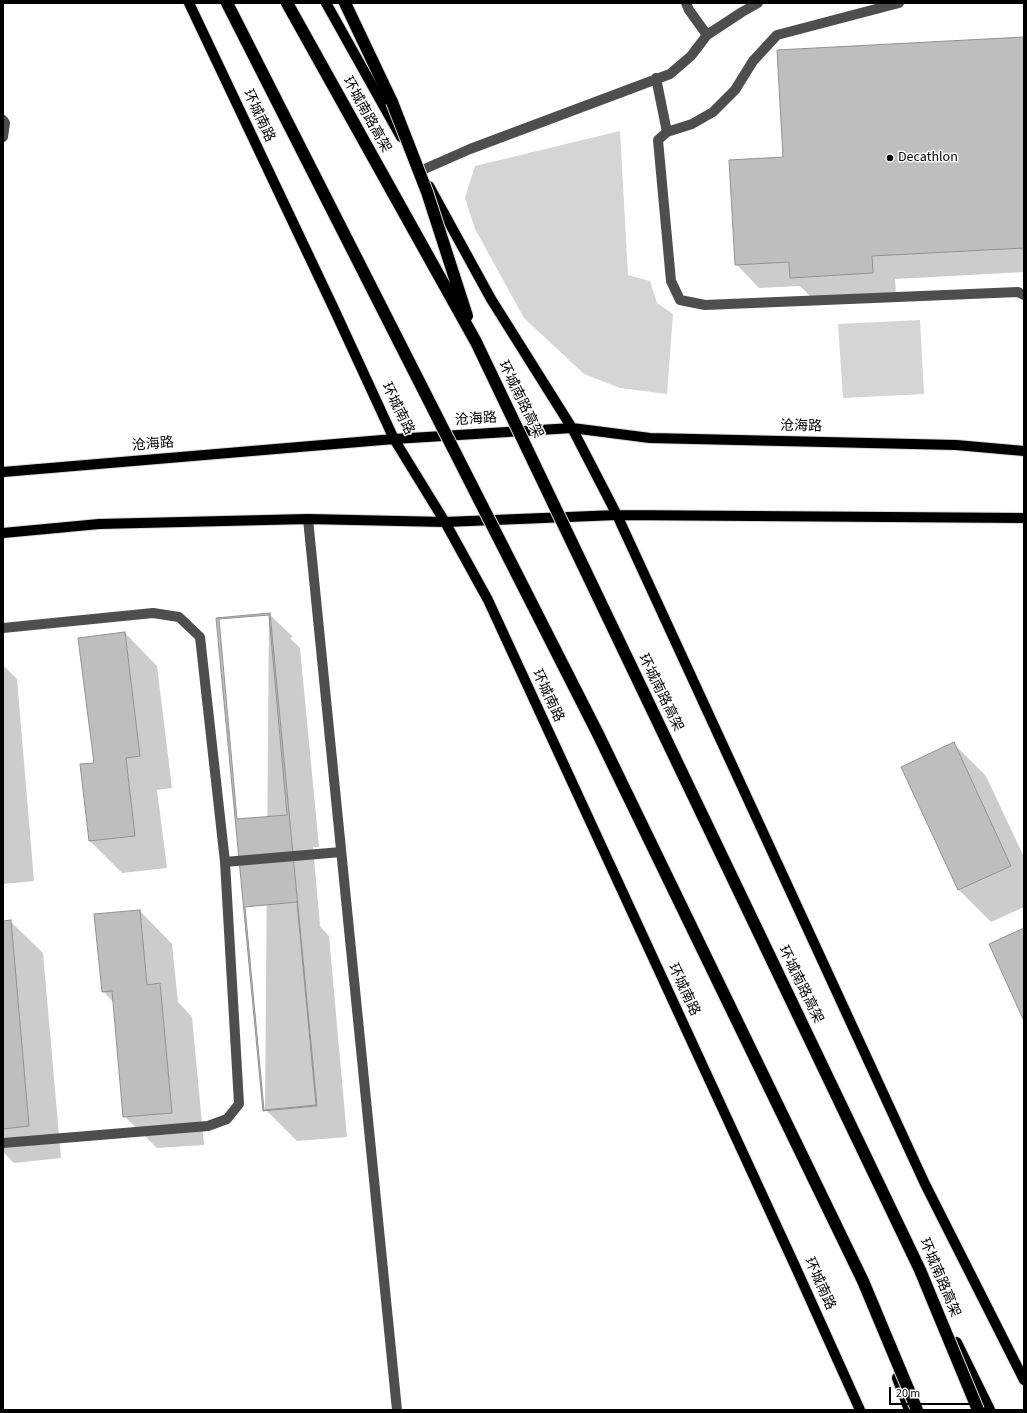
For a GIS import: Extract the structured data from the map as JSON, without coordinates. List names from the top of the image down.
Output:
{
  "streets": {
    "highway": ["环城南路高架"],
    "main road": ["环城南路", "沧海路"]
  },
  "crossings": [
    ["环城南路", "沧海路"]
  ],
  "places": ["Decathlon"],
  "scale_bar": "20 m"
}
